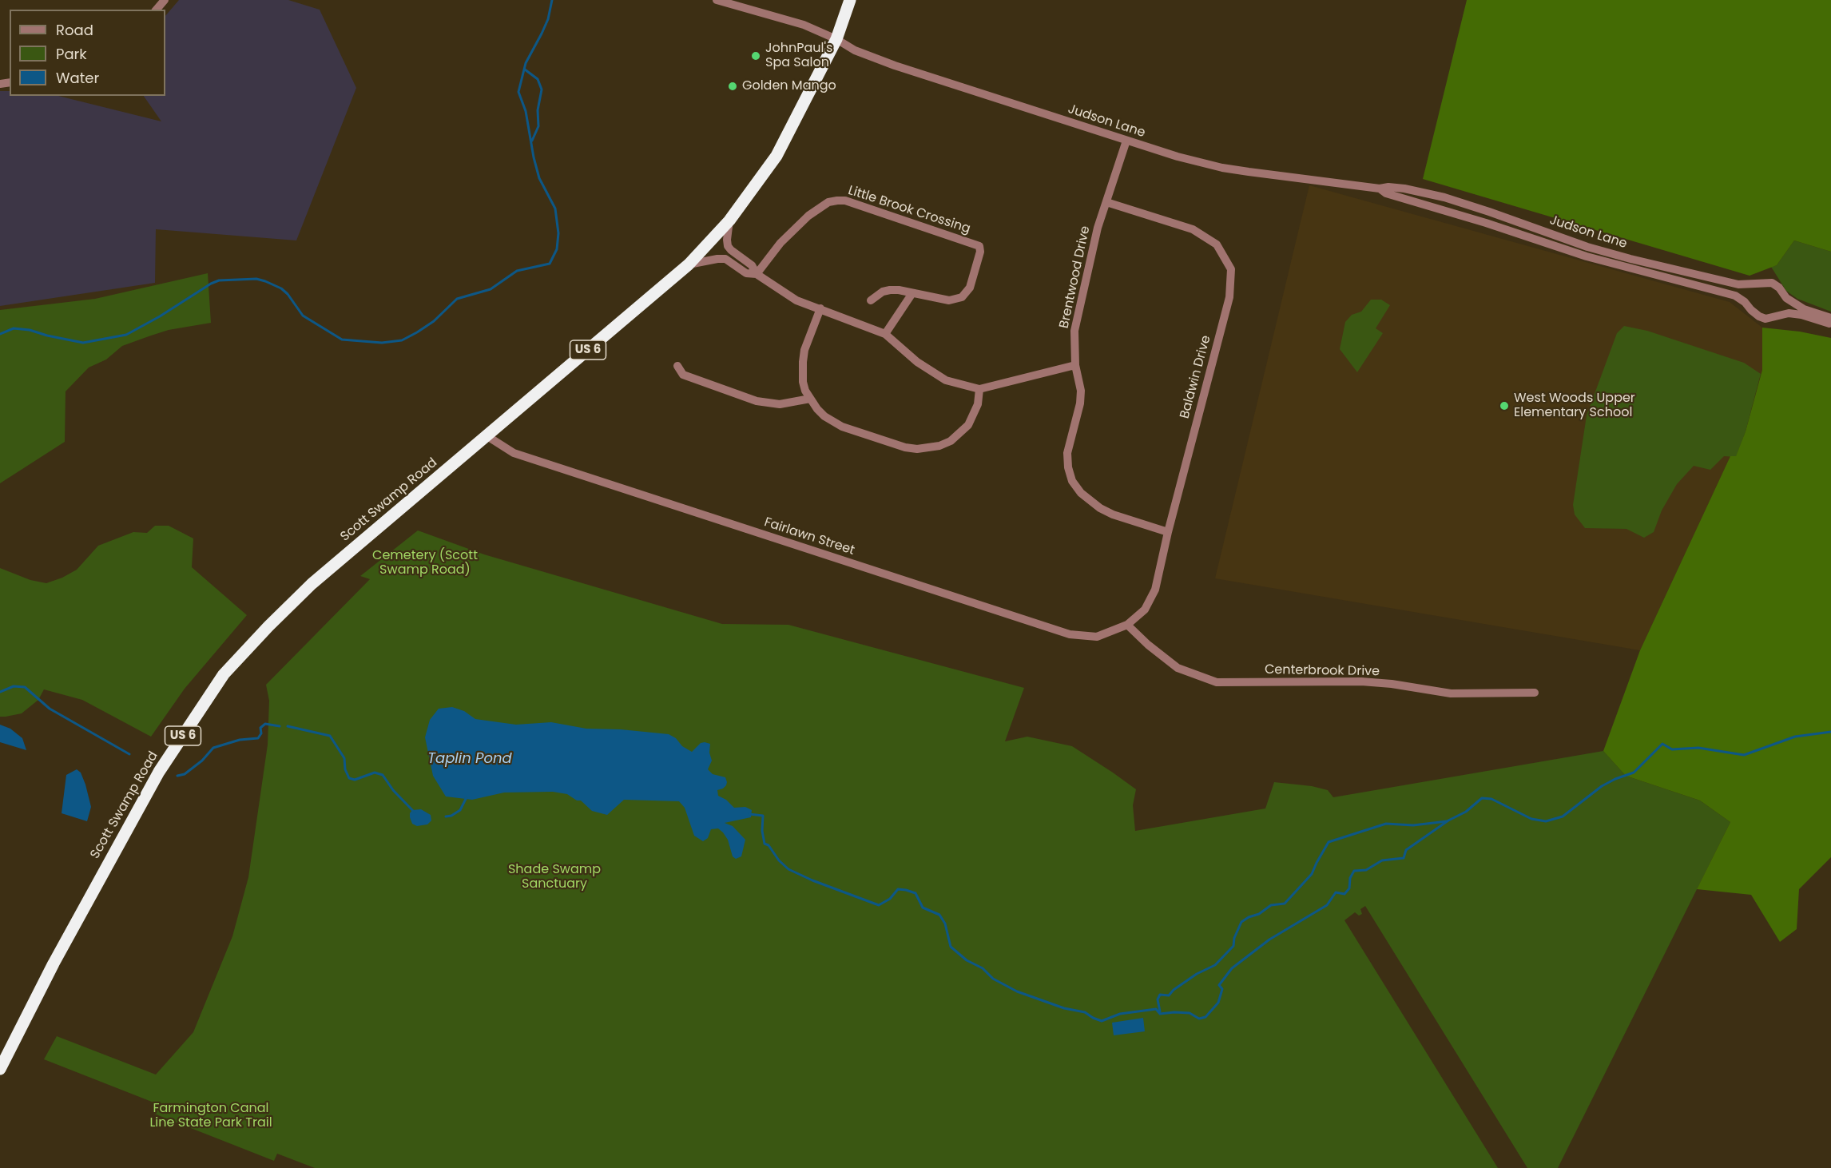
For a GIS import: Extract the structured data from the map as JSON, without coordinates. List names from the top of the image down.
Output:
{
  "streets": {
    "highway": ["US 6", "Scott Swamp Road"],
    "street": [
      "Judson Lane",
      "Little Brook Crossing",
      "Brentwood Drive",
      "Baldwin Drive",
      "Fairlawn Street",
      "Centerbrook Drive"
    ]
  },
  "crossings": [
    ["Judson Lane", "Brentwood Drive"],
    ["Judson Lane", "Scott Swamp Road"],
    ["Brentwood Drive", "Baldwin Drive"],
    ["Baldwin Drive", "Fairlawn Street"],
    ["Baldwin Drive", "Centerbrook Drive"],
    ["Scott Swamp Road", "Fairlawn Street"],
    ["Fairlawn Street", "Centerbrook Drive"]
  ],
  "water": ["Taplin Pond"],
  "parks": ["Cemetery (Scott Swamp Road)", "Shade Swamp Sanctuary", "Farmington Canal Line State Park Trail"],
  "places": ["JohnPaul's Spa Salon", "Golden Mango", "West Woods Upper Elementary School"],
  "legend": ["Road", "Park", "Water"]
}
